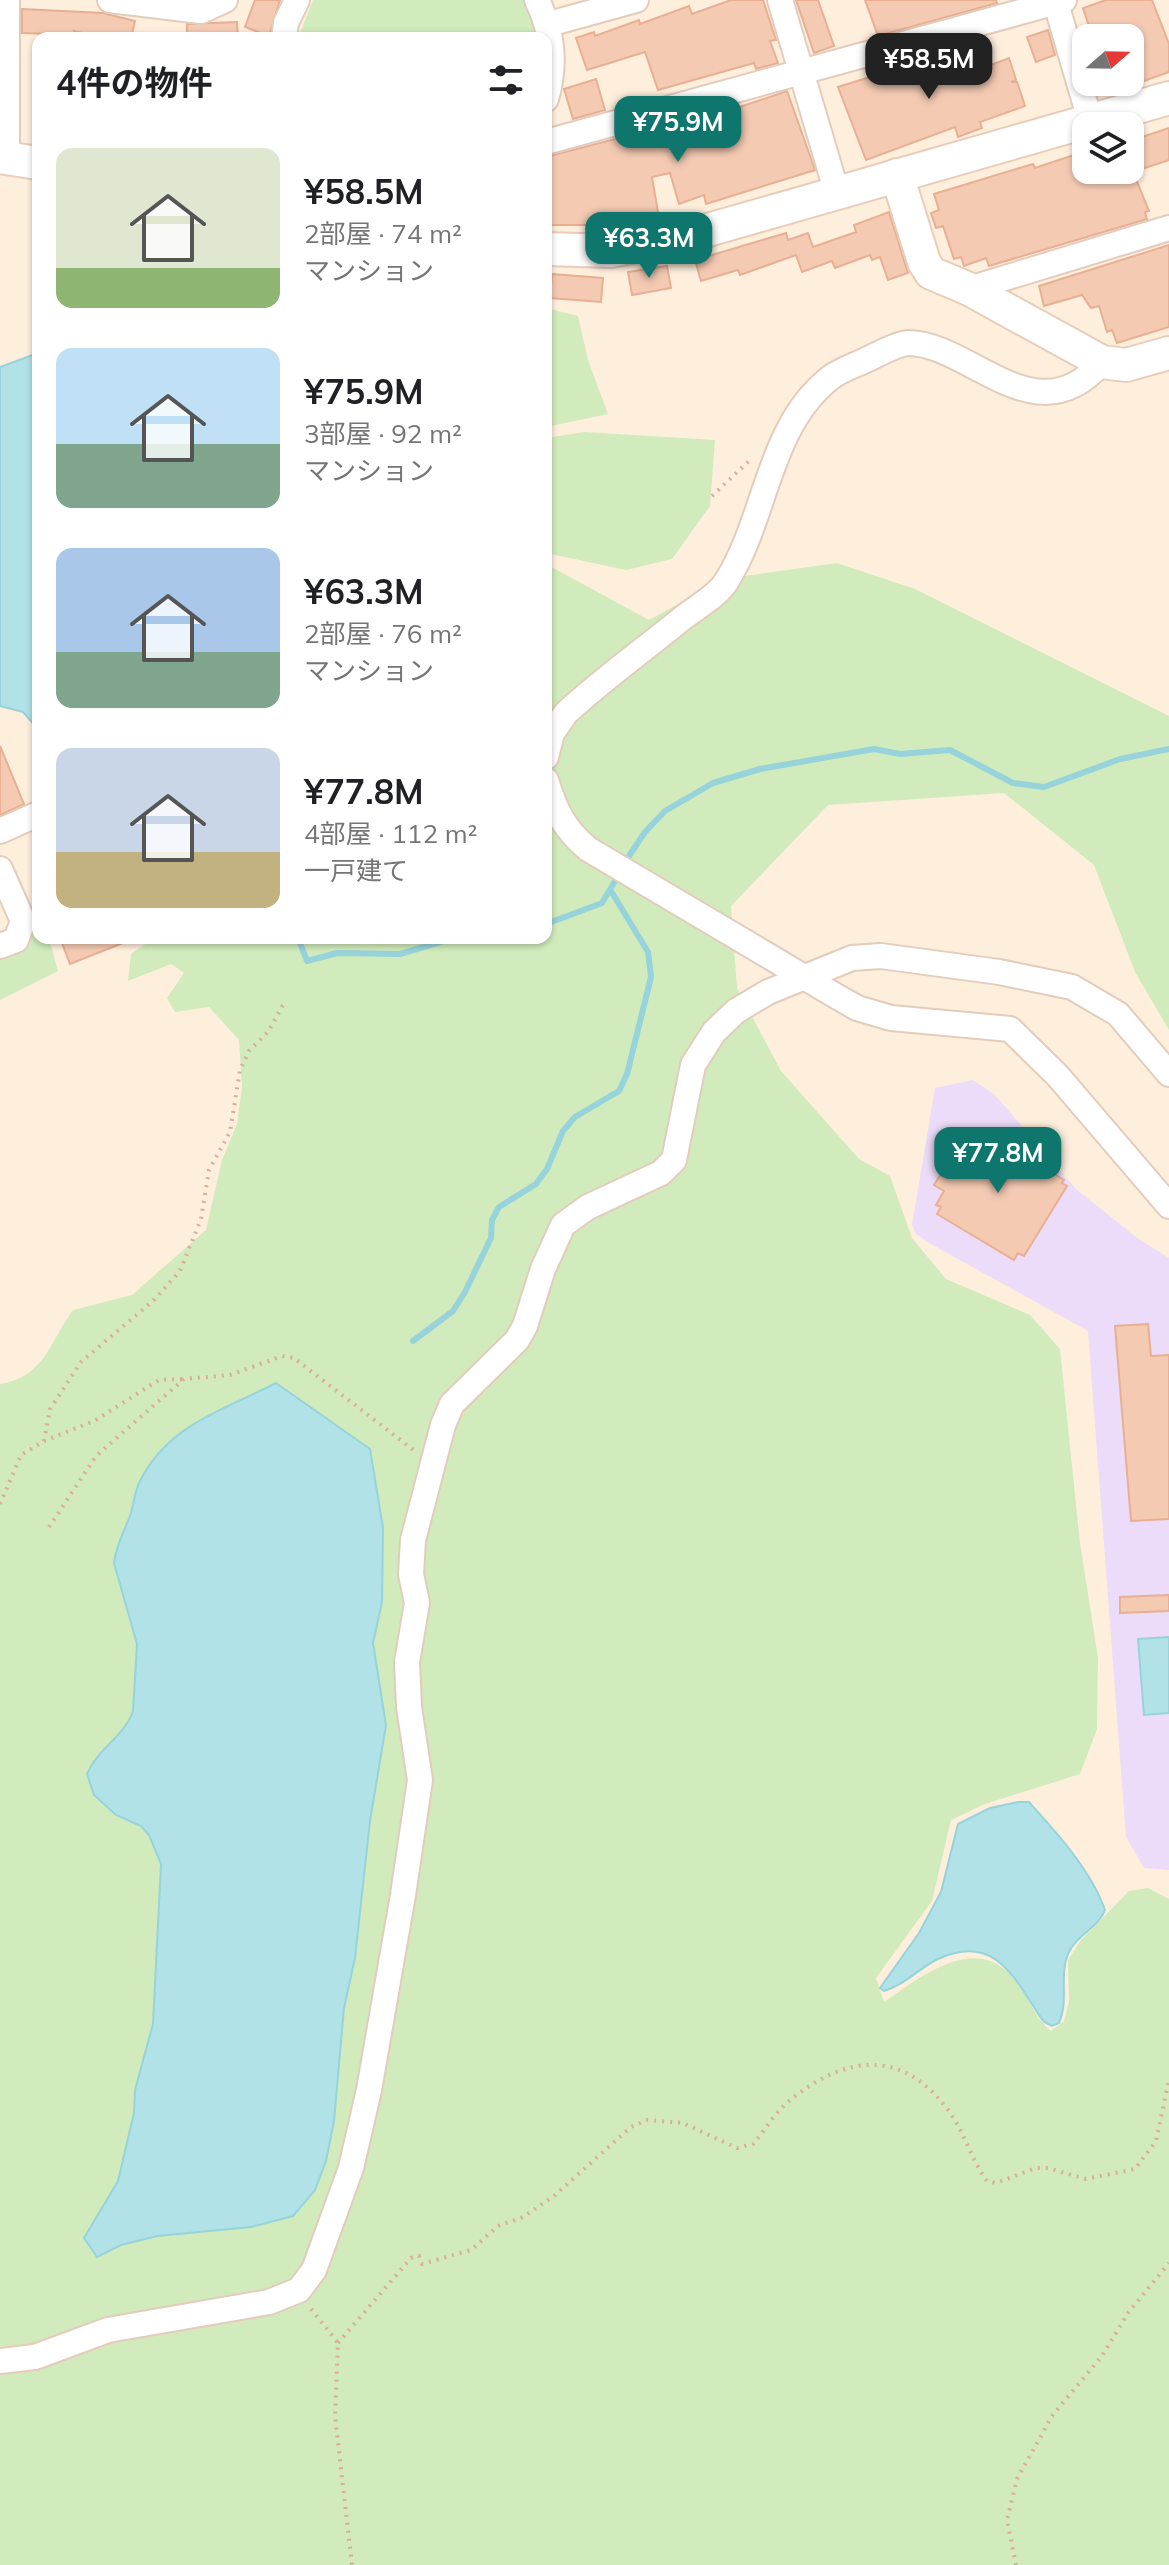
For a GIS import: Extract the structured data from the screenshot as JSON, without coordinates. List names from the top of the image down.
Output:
{
  "north": "right",
  "page": {
    "heading": "4件の物件",
    "price": [
      "¥58.5M",
      "¥75.9M",
      "¥63.3M",
      "¥77.8M"
    ],
    "list": [
      {
        "name": "¥58.5M",
        "note": "2部屋 · 74 m² · マンション"
      },
      {
        "name": "¥75.9M",
        "note": "3部屋 · 92 m² · マンション"
      },
      {
        "name": "¥63.3M",
        "note": "2部屋 · 76 m² · マンション"
      },
      {
        "name": "¥77.8M",
        "note": "4部屋 · 112 m² · 一戸建て"
      }
    ]
  }
}
